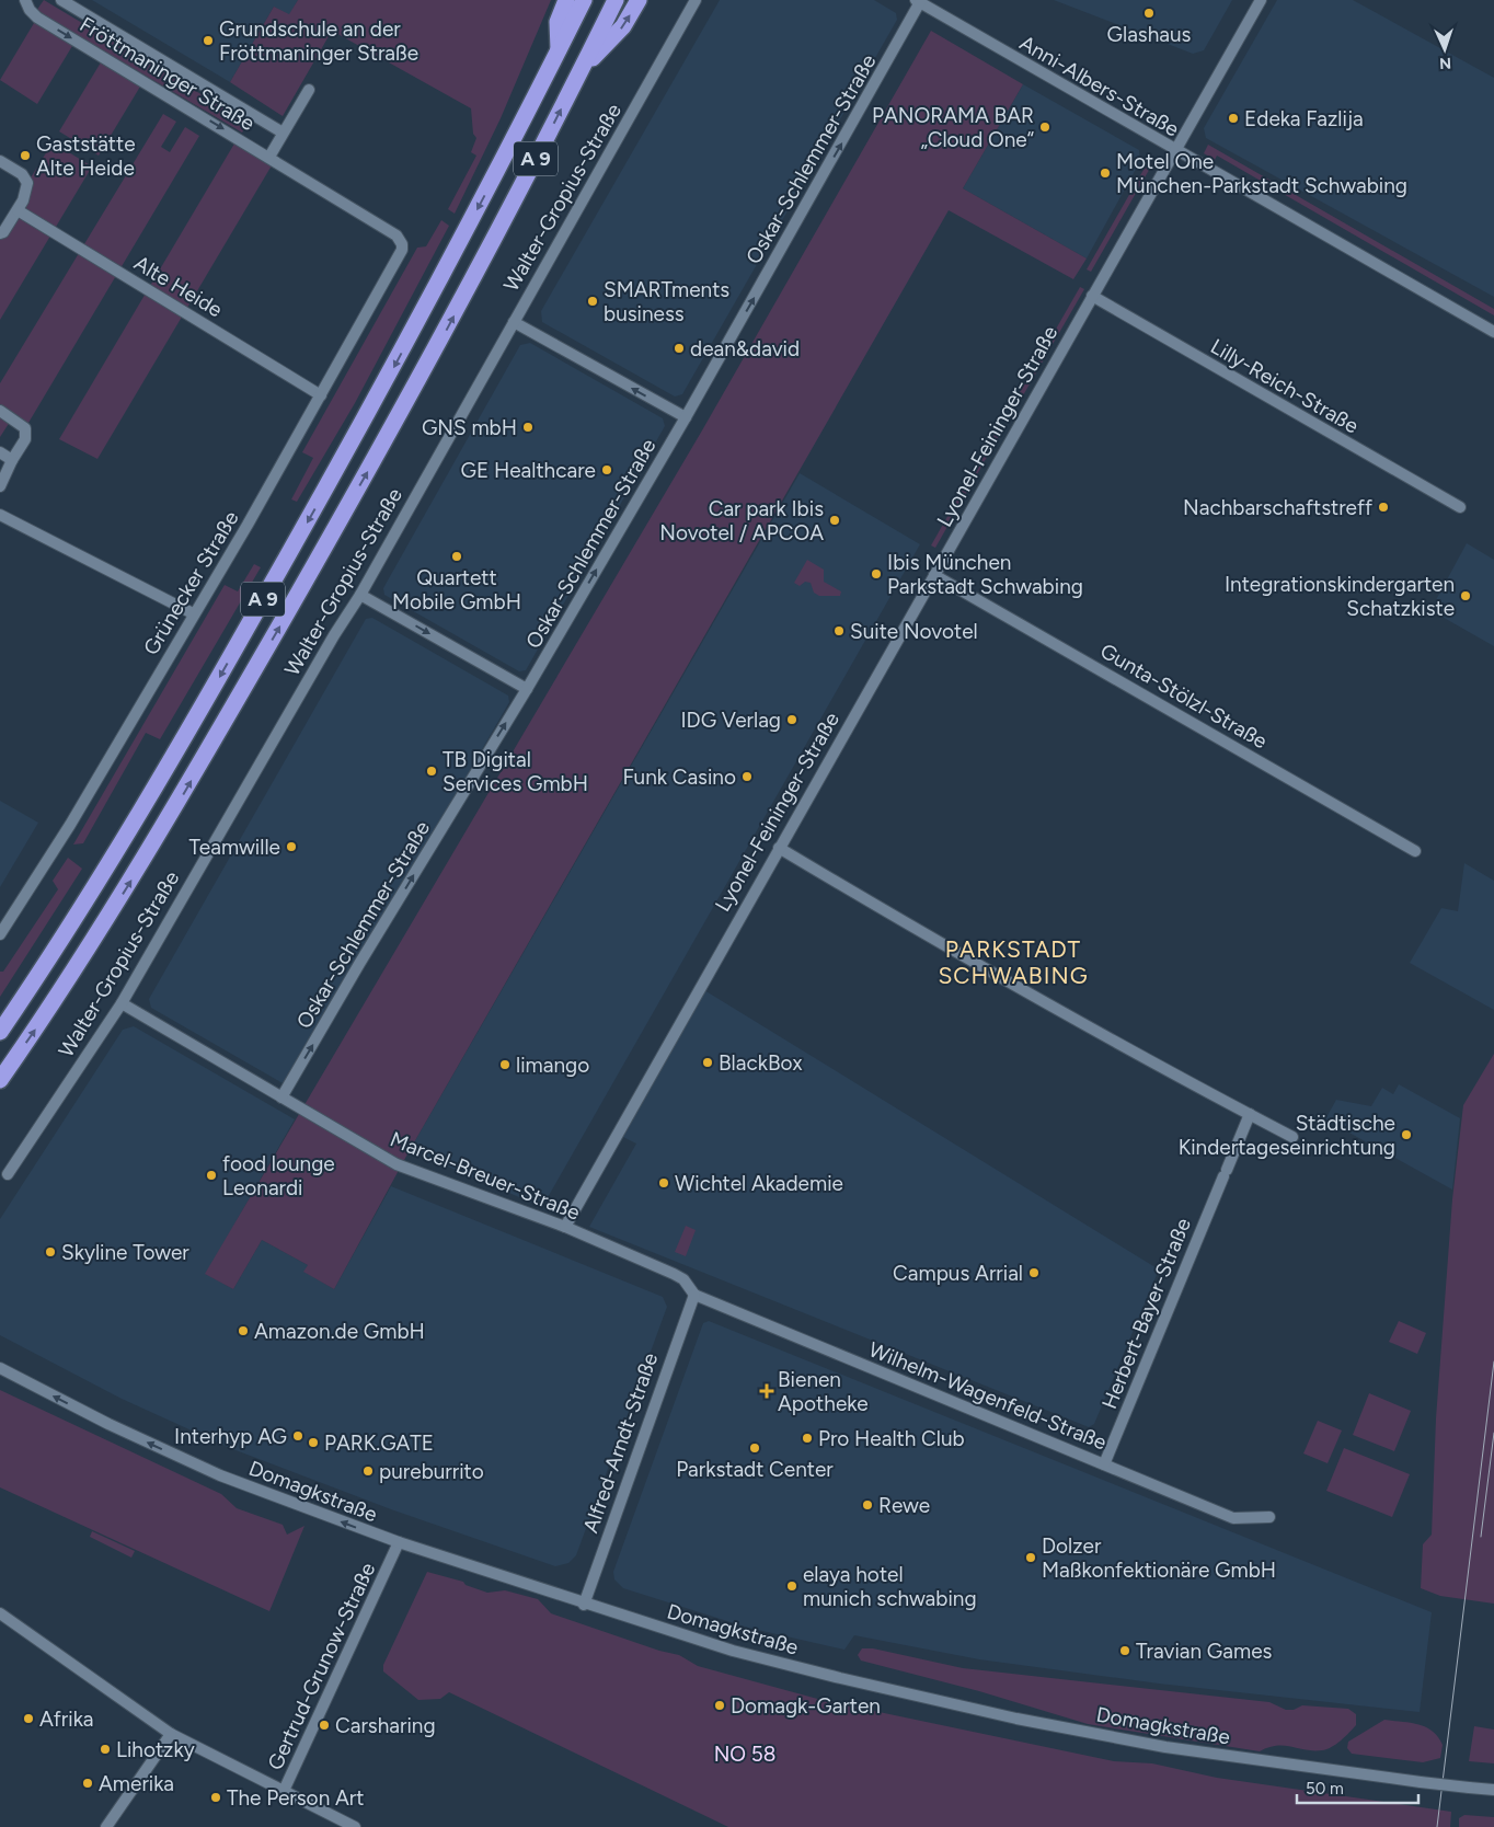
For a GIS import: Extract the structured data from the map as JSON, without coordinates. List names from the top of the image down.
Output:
{
  "streets": {
    "highway": ["A 9"],
    "street": [
      "Fröttmaninger Straße",
      "Anni-Albers-Straße",
      "Oskar-Schlemmer-Straße",
      "Walter-Gropius-Straße",
      "Alte Heide",
      "Lilly-Reich-Straße",
      "Lyonel-Feininger-Straße",
      "Grünecker Straße",
      "Gunta-Stölzl-Straße",
      "Marcel-Breuer-Straße",
      "Herbert-Bayer-Straße",
      "Wilhelm-Wagenfeld-Straße",
      "Alfred-Arndt-Straße",
      "Domagkstraße",
      "Gertrud-Grunow-Straße"
    ]
  },
  "crossings": [
    ["Fröttmaninger Straße", "Grünecker Straße"],
    ["Anni-Albers-Straße", "Oskar-Schlemmer-Straße"],
    ["Anni-Albers-Straße", "Lyonel-Feininger-Straße"],
    ["Oskar-Schlemmer-Straße", "Marcel-Breuer-Straße"],
    ["Walter-Gropius-Straße", "Marcel-Breuer-Straße"],
    ["Alte Heide", "Grünecker Straße"],
    ["Lilly-Reich-Straße", "Lyonel-Feininger-Straße"],
    ["Lyonel-Feininger-Straße", "Gunta-Stölzl-Straße"],
    ["Lyonel-Feininger-Straße", "Marcel-Breuer-Straße"],
    ["Marcel-Breuer-Straße", "Wilhelm-Wagenfeld-Straße"],
    ["Marcel-Breuer-Straße", "Alfred-Arndt-Straße"],
    ["Herbert-Bayer-Straße", "Wilhelm-Wagenfeld-Straße"],
    ["Wilhelm-Wagenfeld-Straße", "Alfred-Arndt-Straße"],
    ["Alfred-Arndt-Straße", "Domagkstraße"],
    ["Domagkstraße", "Gertrud-Grunow-Straße"]
  ],
  "one_way": ["Oskar-Schlemmer-Straße"],
  "districts": ["PARKSTADT SCHWABING"],
  "parks": ["NO 58"],
  "places": {
    "other": [
      "Glashaus",
      "Grundschule an der Fröttmaninger Straße",
      "Edeka Fazlija",
      "PANORAMA BAR „Cloud One“",
      "Gaststätte Alte Heide",
      "Motel One München-Parkstadt Schwabing",
      "SMARTments business",
      "dean&david",
      "GNS mbH",
      "GE Healthcare",
      "Nachbarschaftstreff",
      "Car park Ibis Novotel / APCOA",
      "Quartett Mobile GmbH",
      "Ibis München Parkstadt Schwabing",
      "Integrationskindergarten Schatzkiste",
      "Suite Novotel",
      "IDG Verlag",
      "TB Digital Services GmbH",
      "Funk Casino",
      "Teamwille",
      "BlackBox",
      "limango",
      "Städtische Kindertageseinrichtung",
      "food lounge Leonardi",
      "Wichtel Akademie",
      "Skyline Tower",
      "Campus Arrial",
      "Amazon.de GmbH",
      "Interhyp AG",
      "Pro Health Club",
      "PARK.GATE",
      "Parkstadt Center",
      "pureburrito",
      "Rewe",
      "Dolzer Maßkonfektionäre GmbH",
      "elaya hotel munich schwabing",
      "Travian Games",
      "Domagk-Garten",
      "Afrika",
      "Carsharing",
      "Lihotzky",
      "Amerika",
      "The Person Art"
    ],
    "health": ["Bienen Apotheke"]
  },
  "scale_bar": "50 m",
  "north": "bottom"
}
